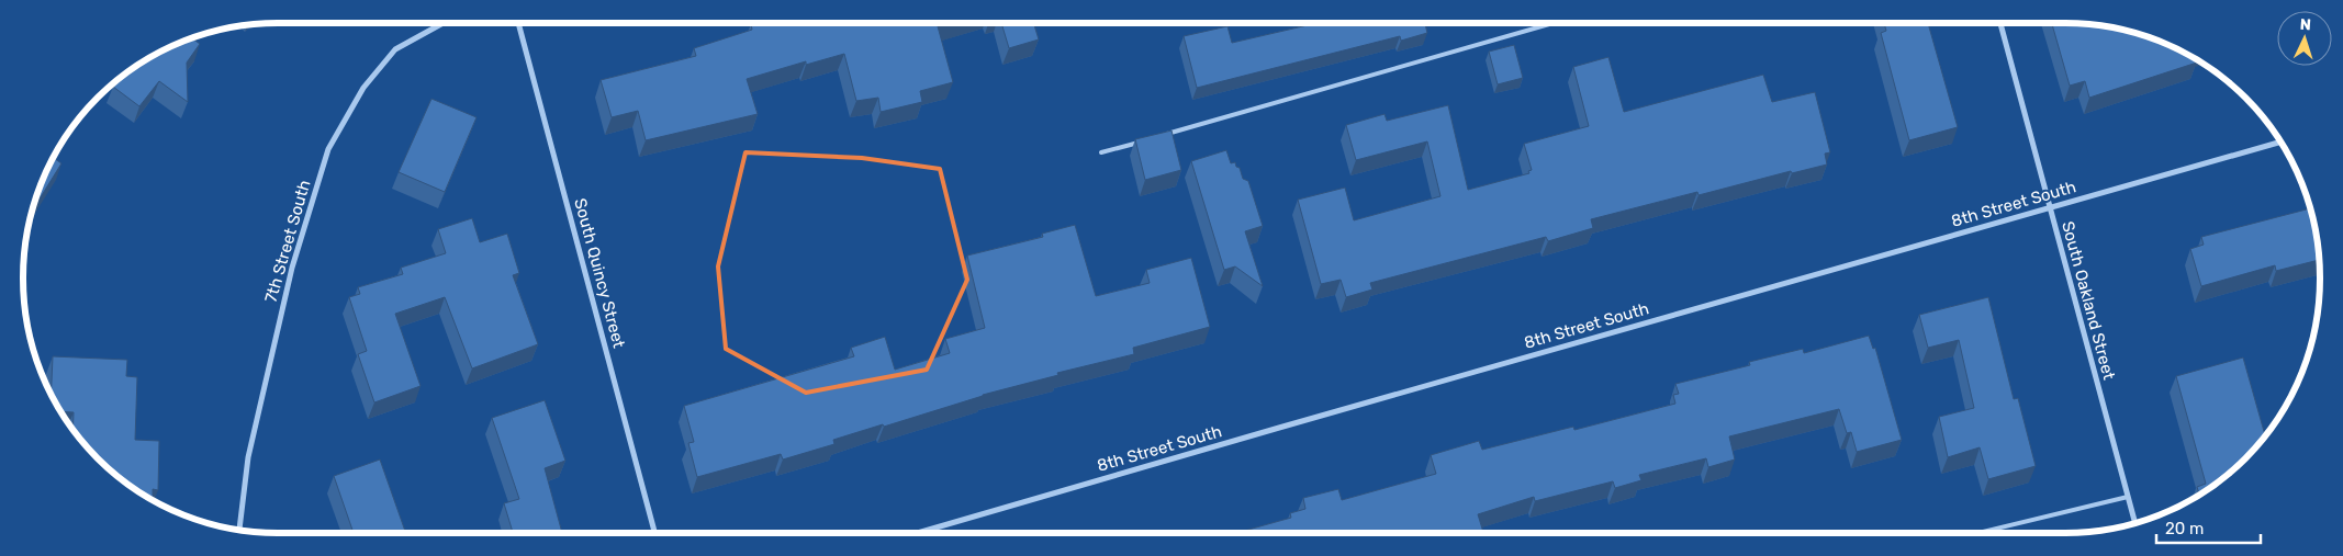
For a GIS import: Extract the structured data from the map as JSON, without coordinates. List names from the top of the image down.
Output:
{
  "streets": {
    "street": [
      "8th Street South",
      "7th Street South",
      "South Quincy Street",
      "South Oakland Street"
    ]
  },
  "crossings": [
    ["8th Street South", "South Oakland Street"]
  ],
  "scale_bar": "20 m",
  "north": "top"
}
